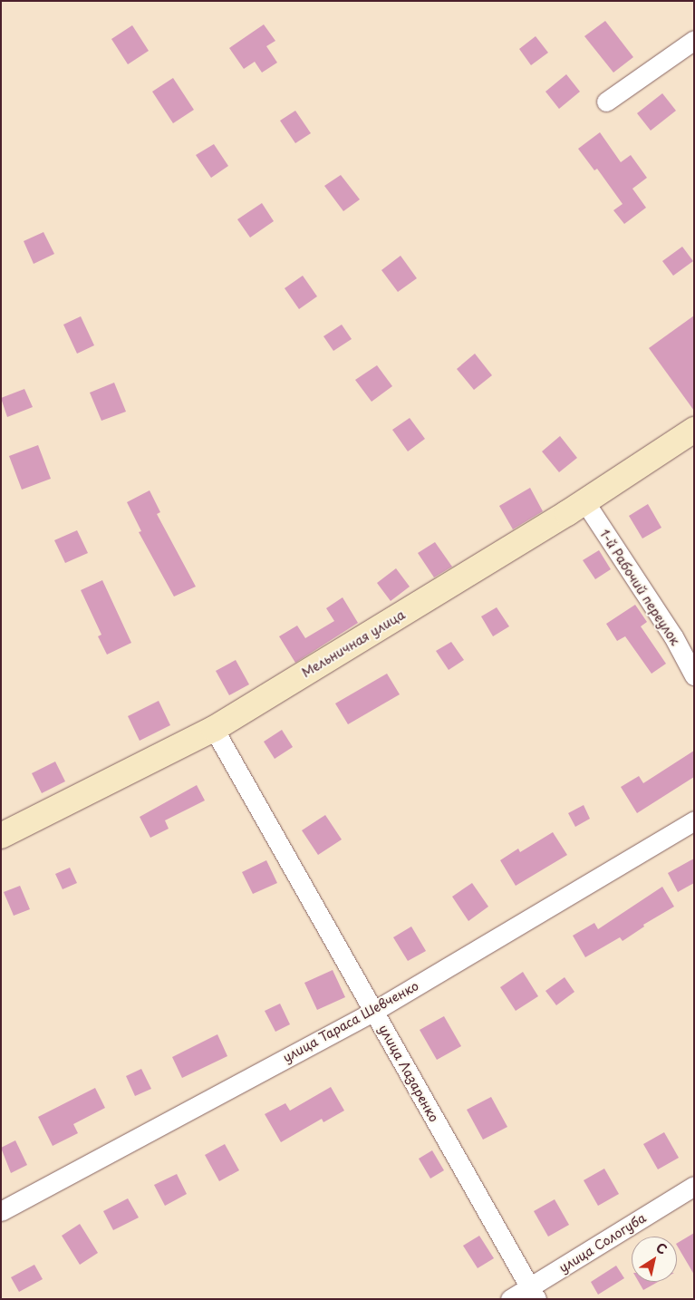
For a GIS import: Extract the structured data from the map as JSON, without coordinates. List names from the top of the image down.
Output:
{
  "streets": {
    "main road": ["Мельничная улица"],
    "street": [
      "1-й Рабочий переулок",
      "улица Тараса Шевченко",
      "улица Лазаренко",
      "улица Сологуба"
    ]
  },
  "crossings": [
    ["1-й Рабочий переулок", "Мельничная улица"],
    ["Мельничная улица", "улица Лазаренко"],
    ["улица Тараса Шевченко", "улица Лазаренко"],
    ["улица Лазаренко", "улица Сологуба"]
  ],
  "north": "top right"
}
